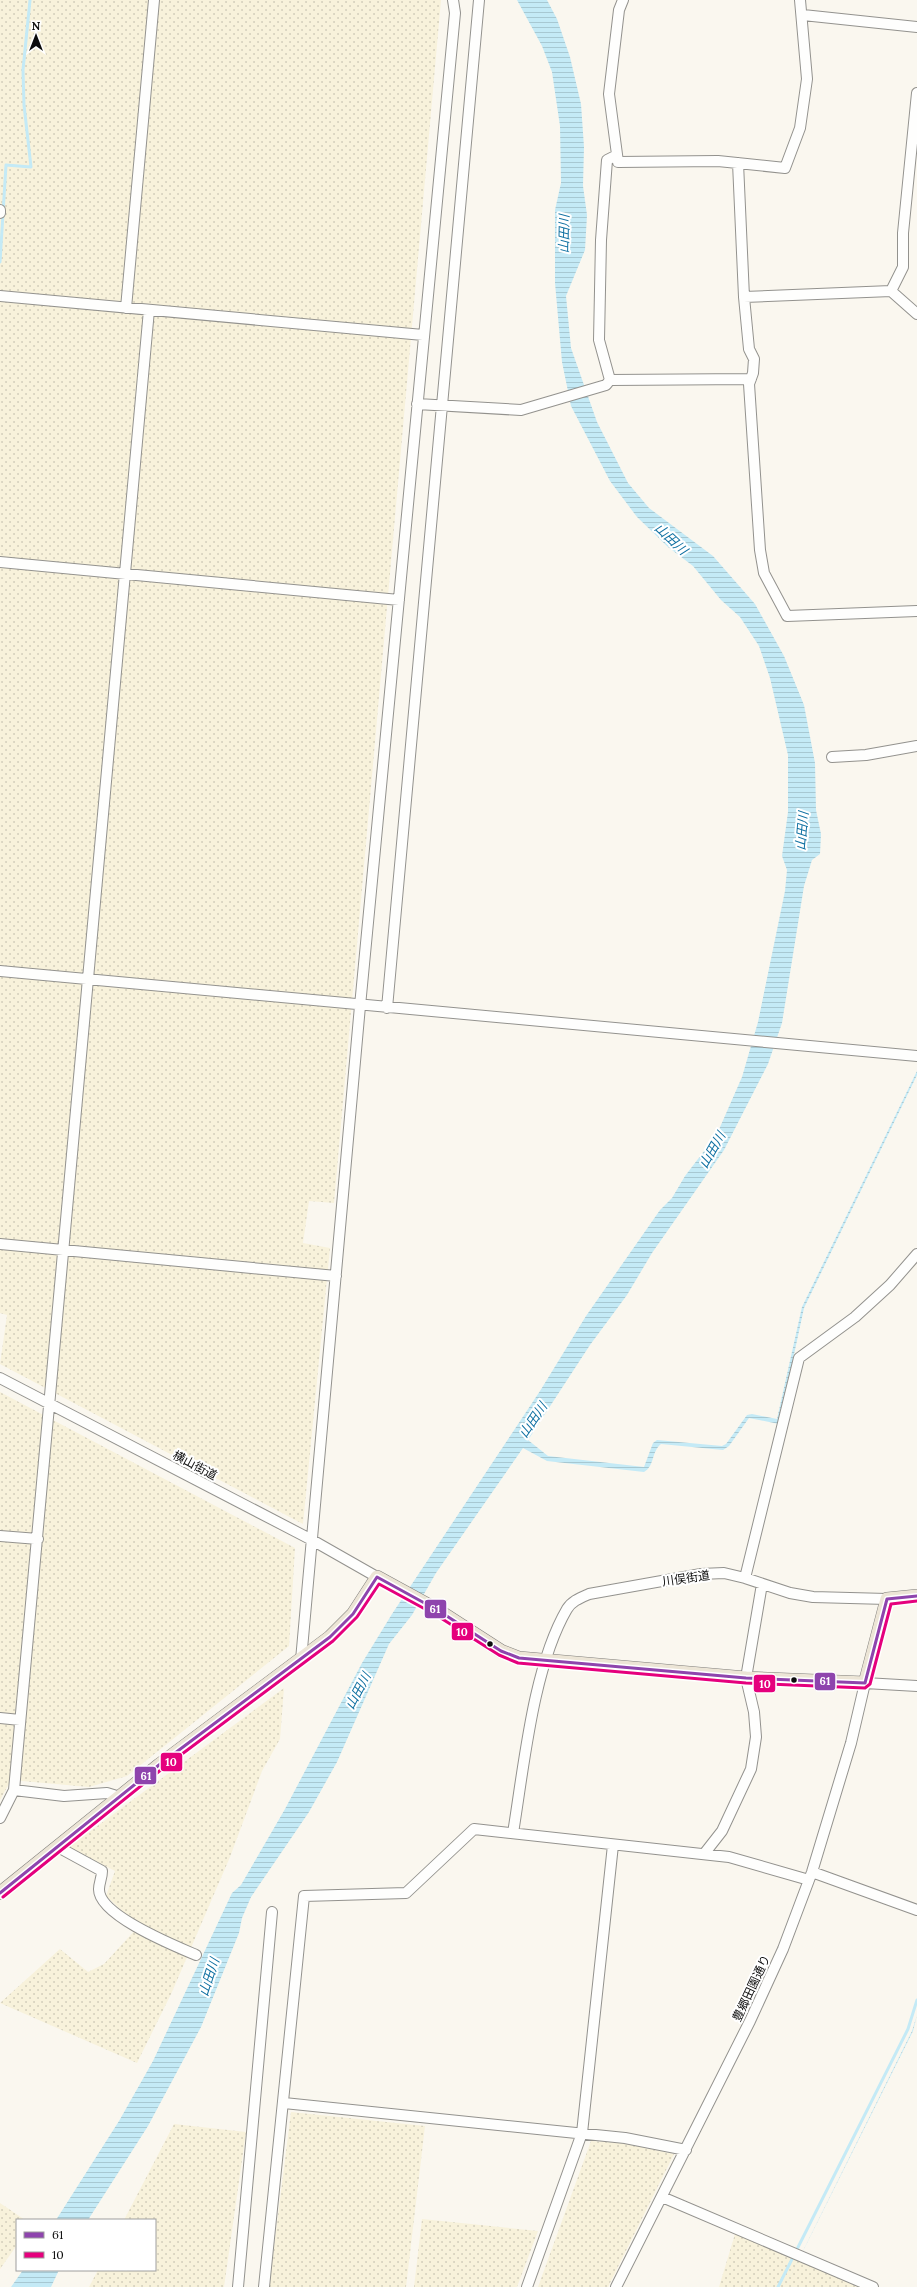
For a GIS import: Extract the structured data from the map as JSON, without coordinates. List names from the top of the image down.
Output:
{
  "streets": {
    "main road": ["川俣街道"],
    "street": ["横山街道", "豊郷田園通り"]
  },
  "water": ["山田川"],
  "lines": ["transit line 61", "transit line 10"],
  "legend": ["61", "10"],
  "north": "top"
}
